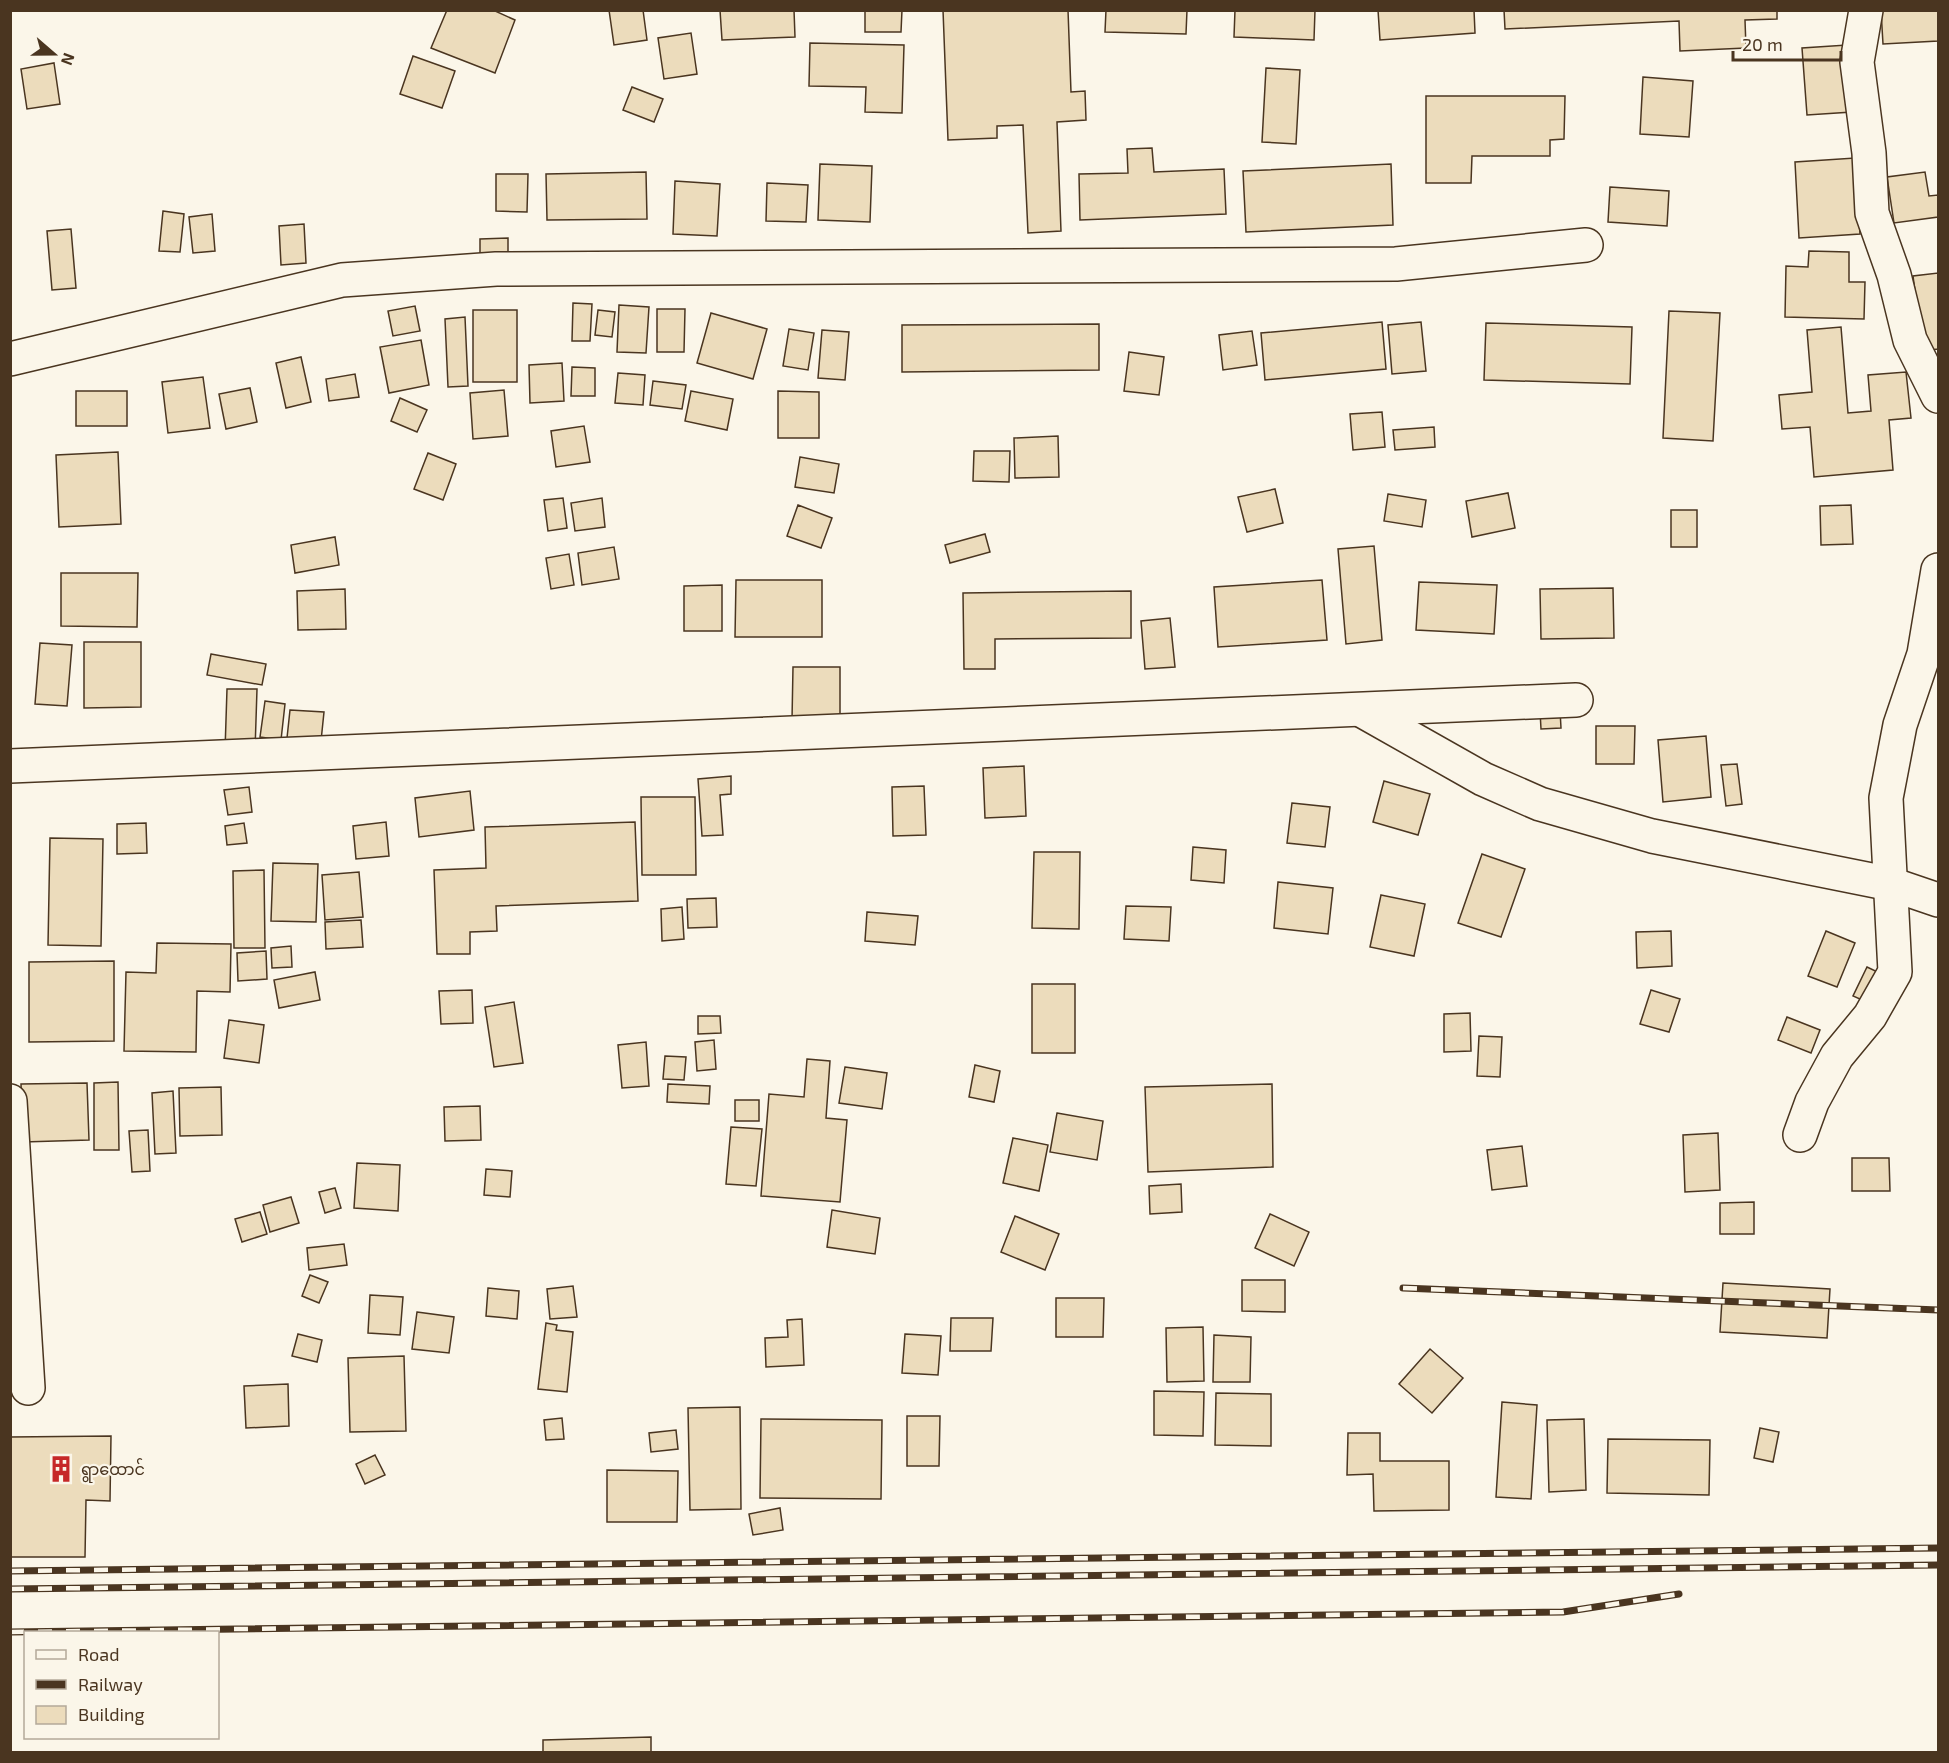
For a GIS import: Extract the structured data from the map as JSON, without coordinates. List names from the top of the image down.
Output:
{
  "places": {
    "building": ["ရွာထောင်"]
  },
  "legend": ["Road", "Railway", "Building"],
  "scale_bar": "20 m",
  "north": "right"
}
